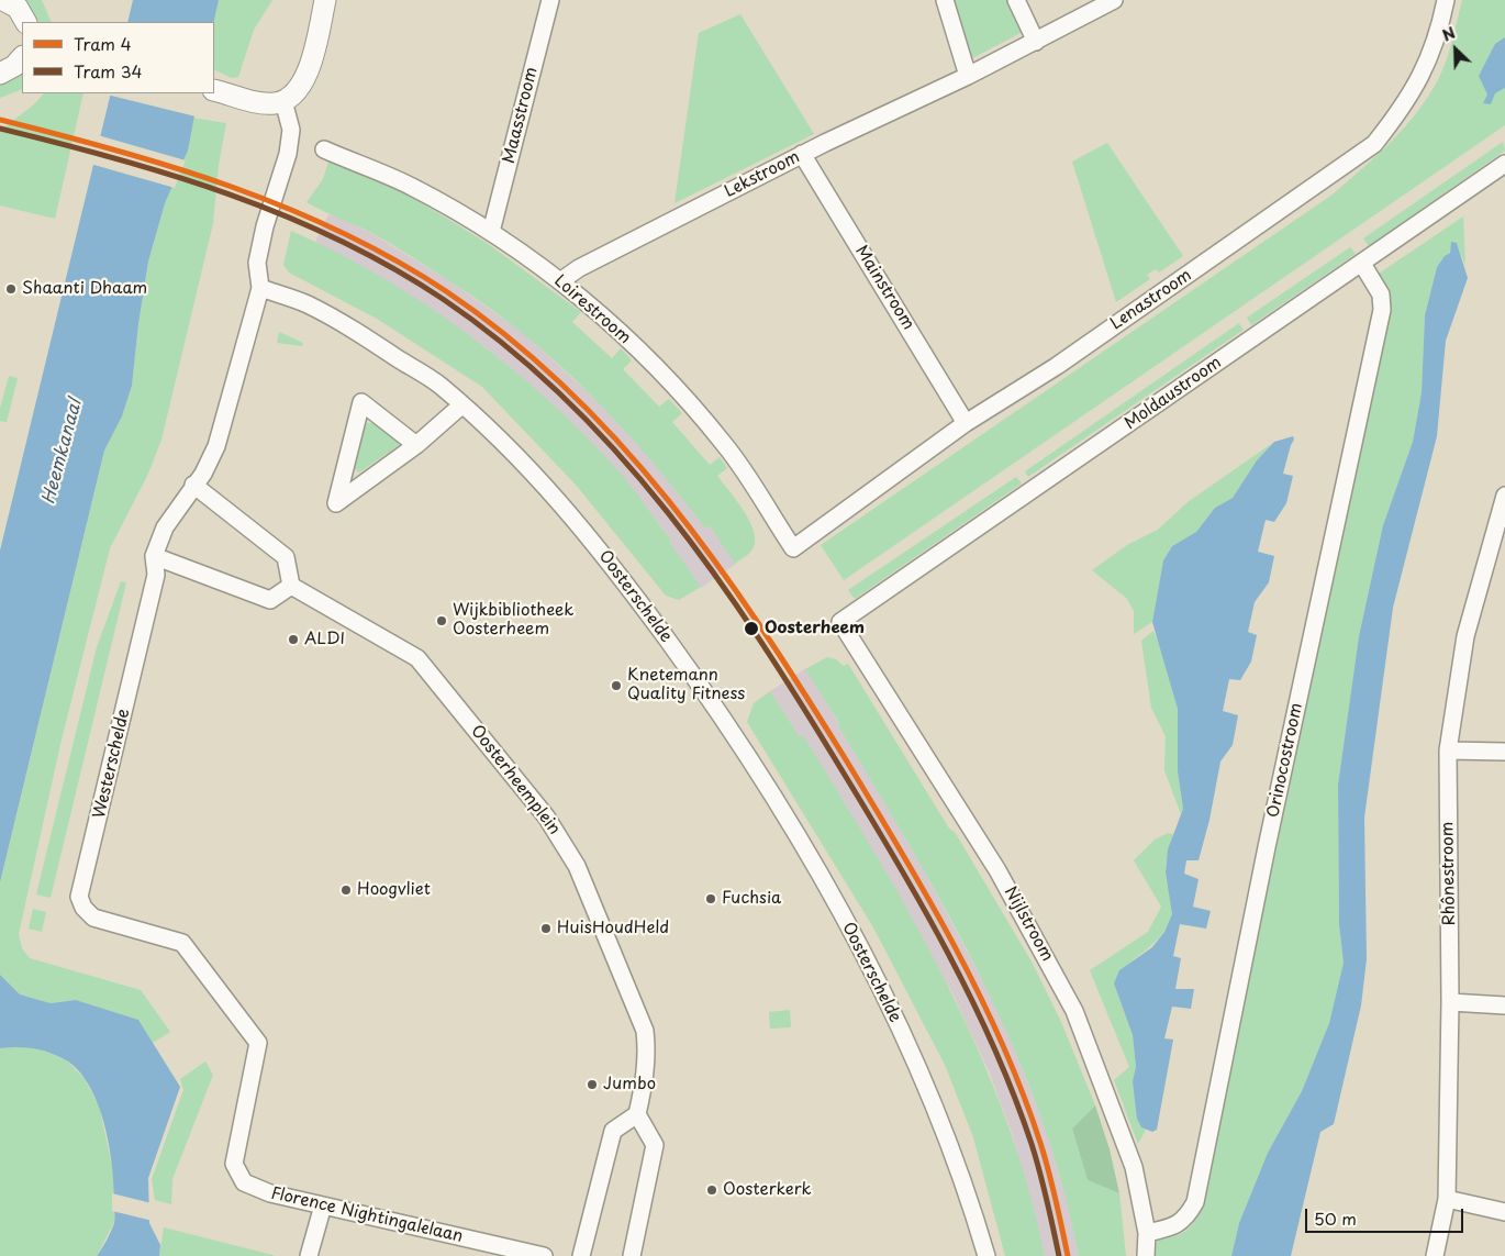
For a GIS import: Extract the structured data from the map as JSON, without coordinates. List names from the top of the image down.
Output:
{
  "streets": {
    "street": [
      "Maasstroom",
      "Lekstroom",
      "Mainstroom",
      "Lenastroom",
      "Loirestroom",
      "Moldaustroom",
      "Oosterschelde",
      "Orinocostroom",
      "Westerschelde",
      "Oosterheemplein",
      "Rhônestroom",
      "Nijlstroom",
      "Florence Nightingalelaan"
    ]
  },
  "crossings": [
    ["Maasstroom", "Loirestroom"],
    ["Lekstroom", "Mainstroom"],
    ["Lekstroom", "Loirestroom"],
    ["Mainstroom", "Lenastroom"],
    ["Lenastroom", "Loirestroom"],
    ["Moldaustroom", "Orinocostroom"],
    ["Moldaustroom", "Nijlstroom"],
    ["Oosterschelde", "Westerschelde"],
    ["Orinocostroom", "Nijlstroom"],
    ["Westerschelde", "Florence Nightingalelaan"]
  ],
  "water": ["Heemkanaal"],
  "places": [
    "Shaanti Dhaam",
    "Wijkbibliotheek Oosterheem",
    "Oosterheem",
    "ALDI",
    "Knetemann Quality Fitness",
    "Hoogvliet",
    "Fuchsia",
    "HuisHoudHeld",
    "Jumbo",
    "Oosterkerk"
  ],
  "lines": ["tram line 4", "tram line 34"],
  "legend": ["Tram 4", "Tram 34"],
  "scale_bar": "50 m",
  "north": "top left"
}
